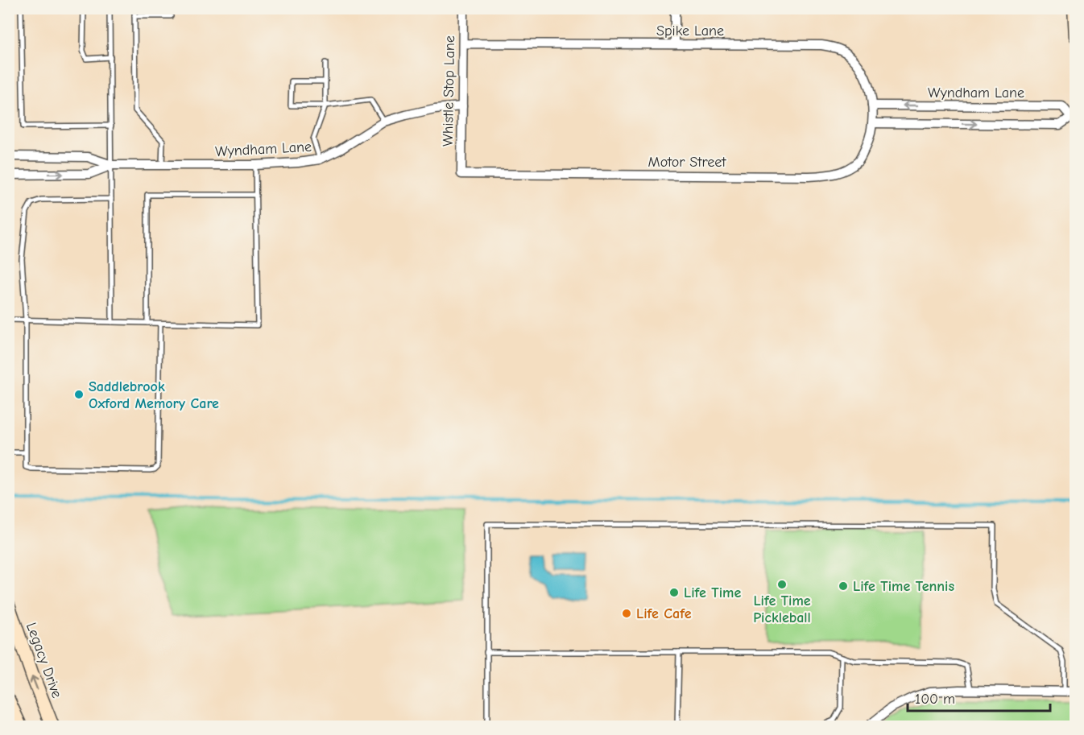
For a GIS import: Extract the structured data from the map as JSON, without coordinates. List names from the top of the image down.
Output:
{
  "streets": {
    "main road": ["Legacy Drive"],
    "street": [
      "Spike Lane",
      "Whistle Stop Lane",
      "Wyndham Lane",
      "Motor Street"
    ]
  },
  "crossings": [
    ["Spike Lane", "Whistle Stop Lane"],
    ["Spike Lane", "Wyndham Lane"],
    ["Spike Lane", "Motor Street"],
    ["Whistle Stop Lane", "Wyndham Lane"],
    ["Whistle Stop Lane", "Motor Street"],
    ["Wyndham Lane", "Motor Street"]
  ],
  "one_way": ["Legacy Drive"],
  "places": [
    "Saddlebrook Oxford Memory Care",
    "Life Time Pickleball",
    "Life Time Tennis",
    "Life Time",
    "Life Cafe"
  ],
  "scale_bar": "100 m"
}
